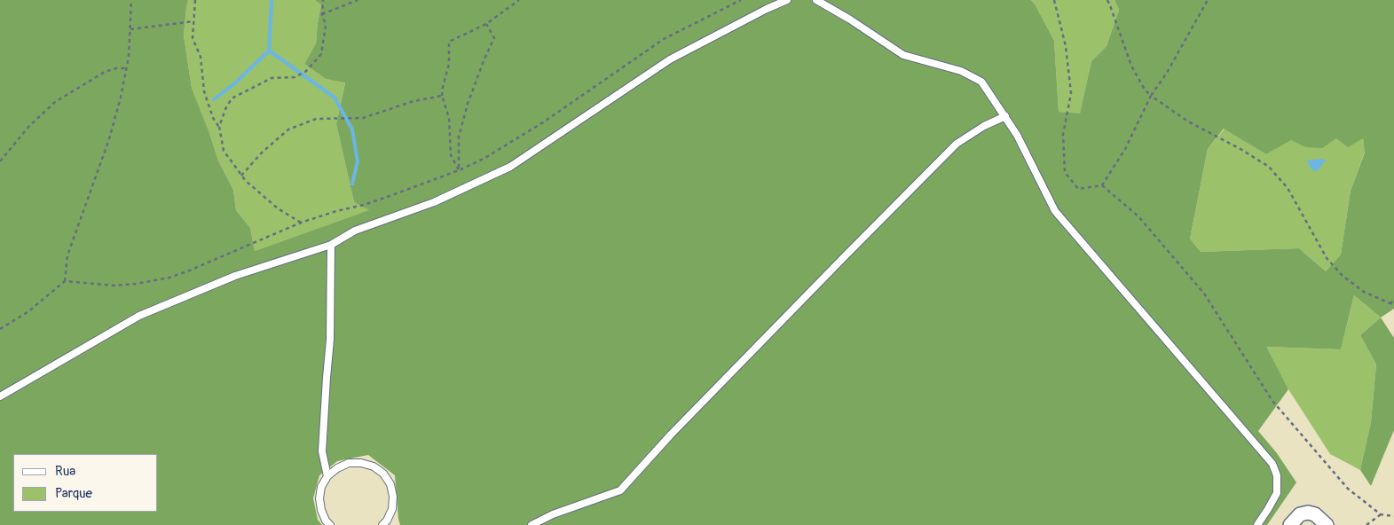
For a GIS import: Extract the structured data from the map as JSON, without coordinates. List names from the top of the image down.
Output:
{
  "legend": ["Rua", "Parque"]
}
